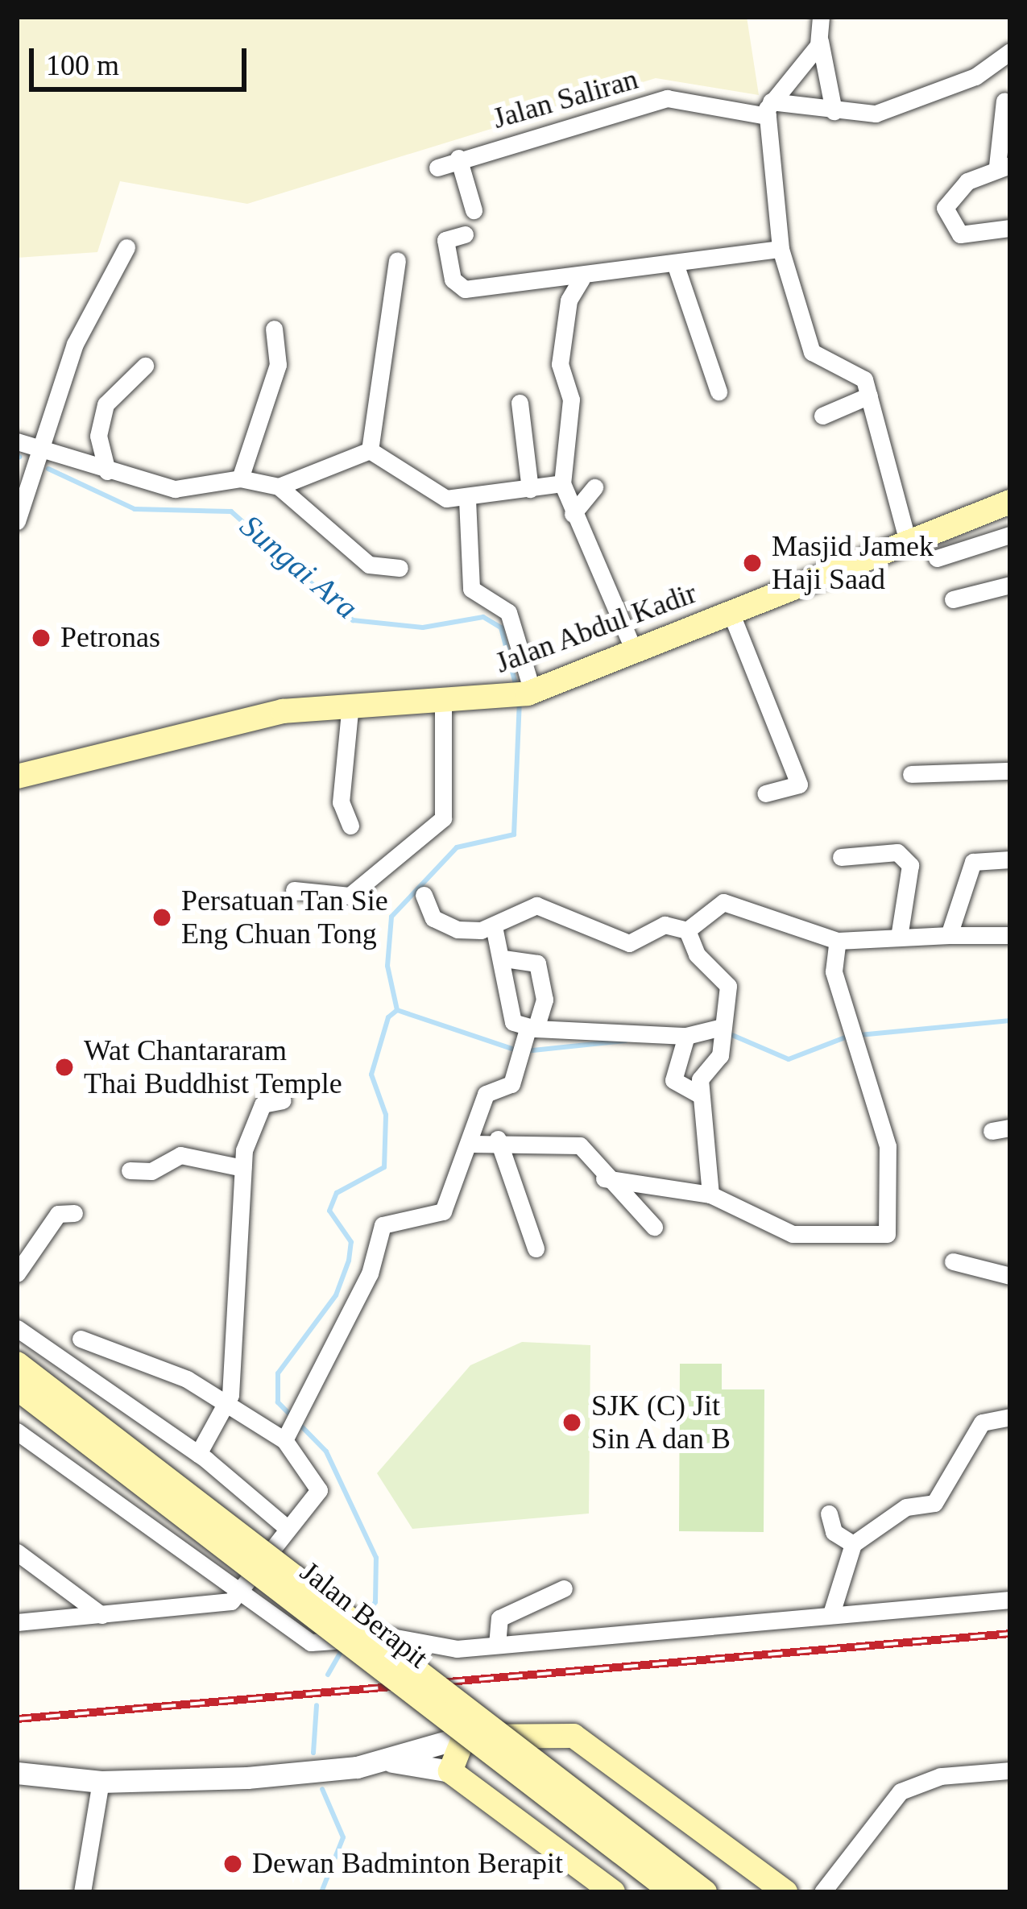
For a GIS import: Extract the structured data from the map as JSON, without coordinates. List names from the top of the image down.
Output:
{
  "streets": {
    "main road": ["Jalan Abdul Kadir", "Jalan Berapit"],
    "street": ["Jalan Saliran"]
  },
  "water": ["Sungai Ara"],
  "places": [
    "Masjid Jamek Haji Saad",
    "Petronas",
    "Persatuan Tan Sie Eng Chuan Tong",
    "Wat Chantararam Thai Buddhist Temple",
    "SJK (C) Jit Sin A dan B",
    "Dewan Badminton Berapit"
  ],
  "scale_bar": "100 m"
}
